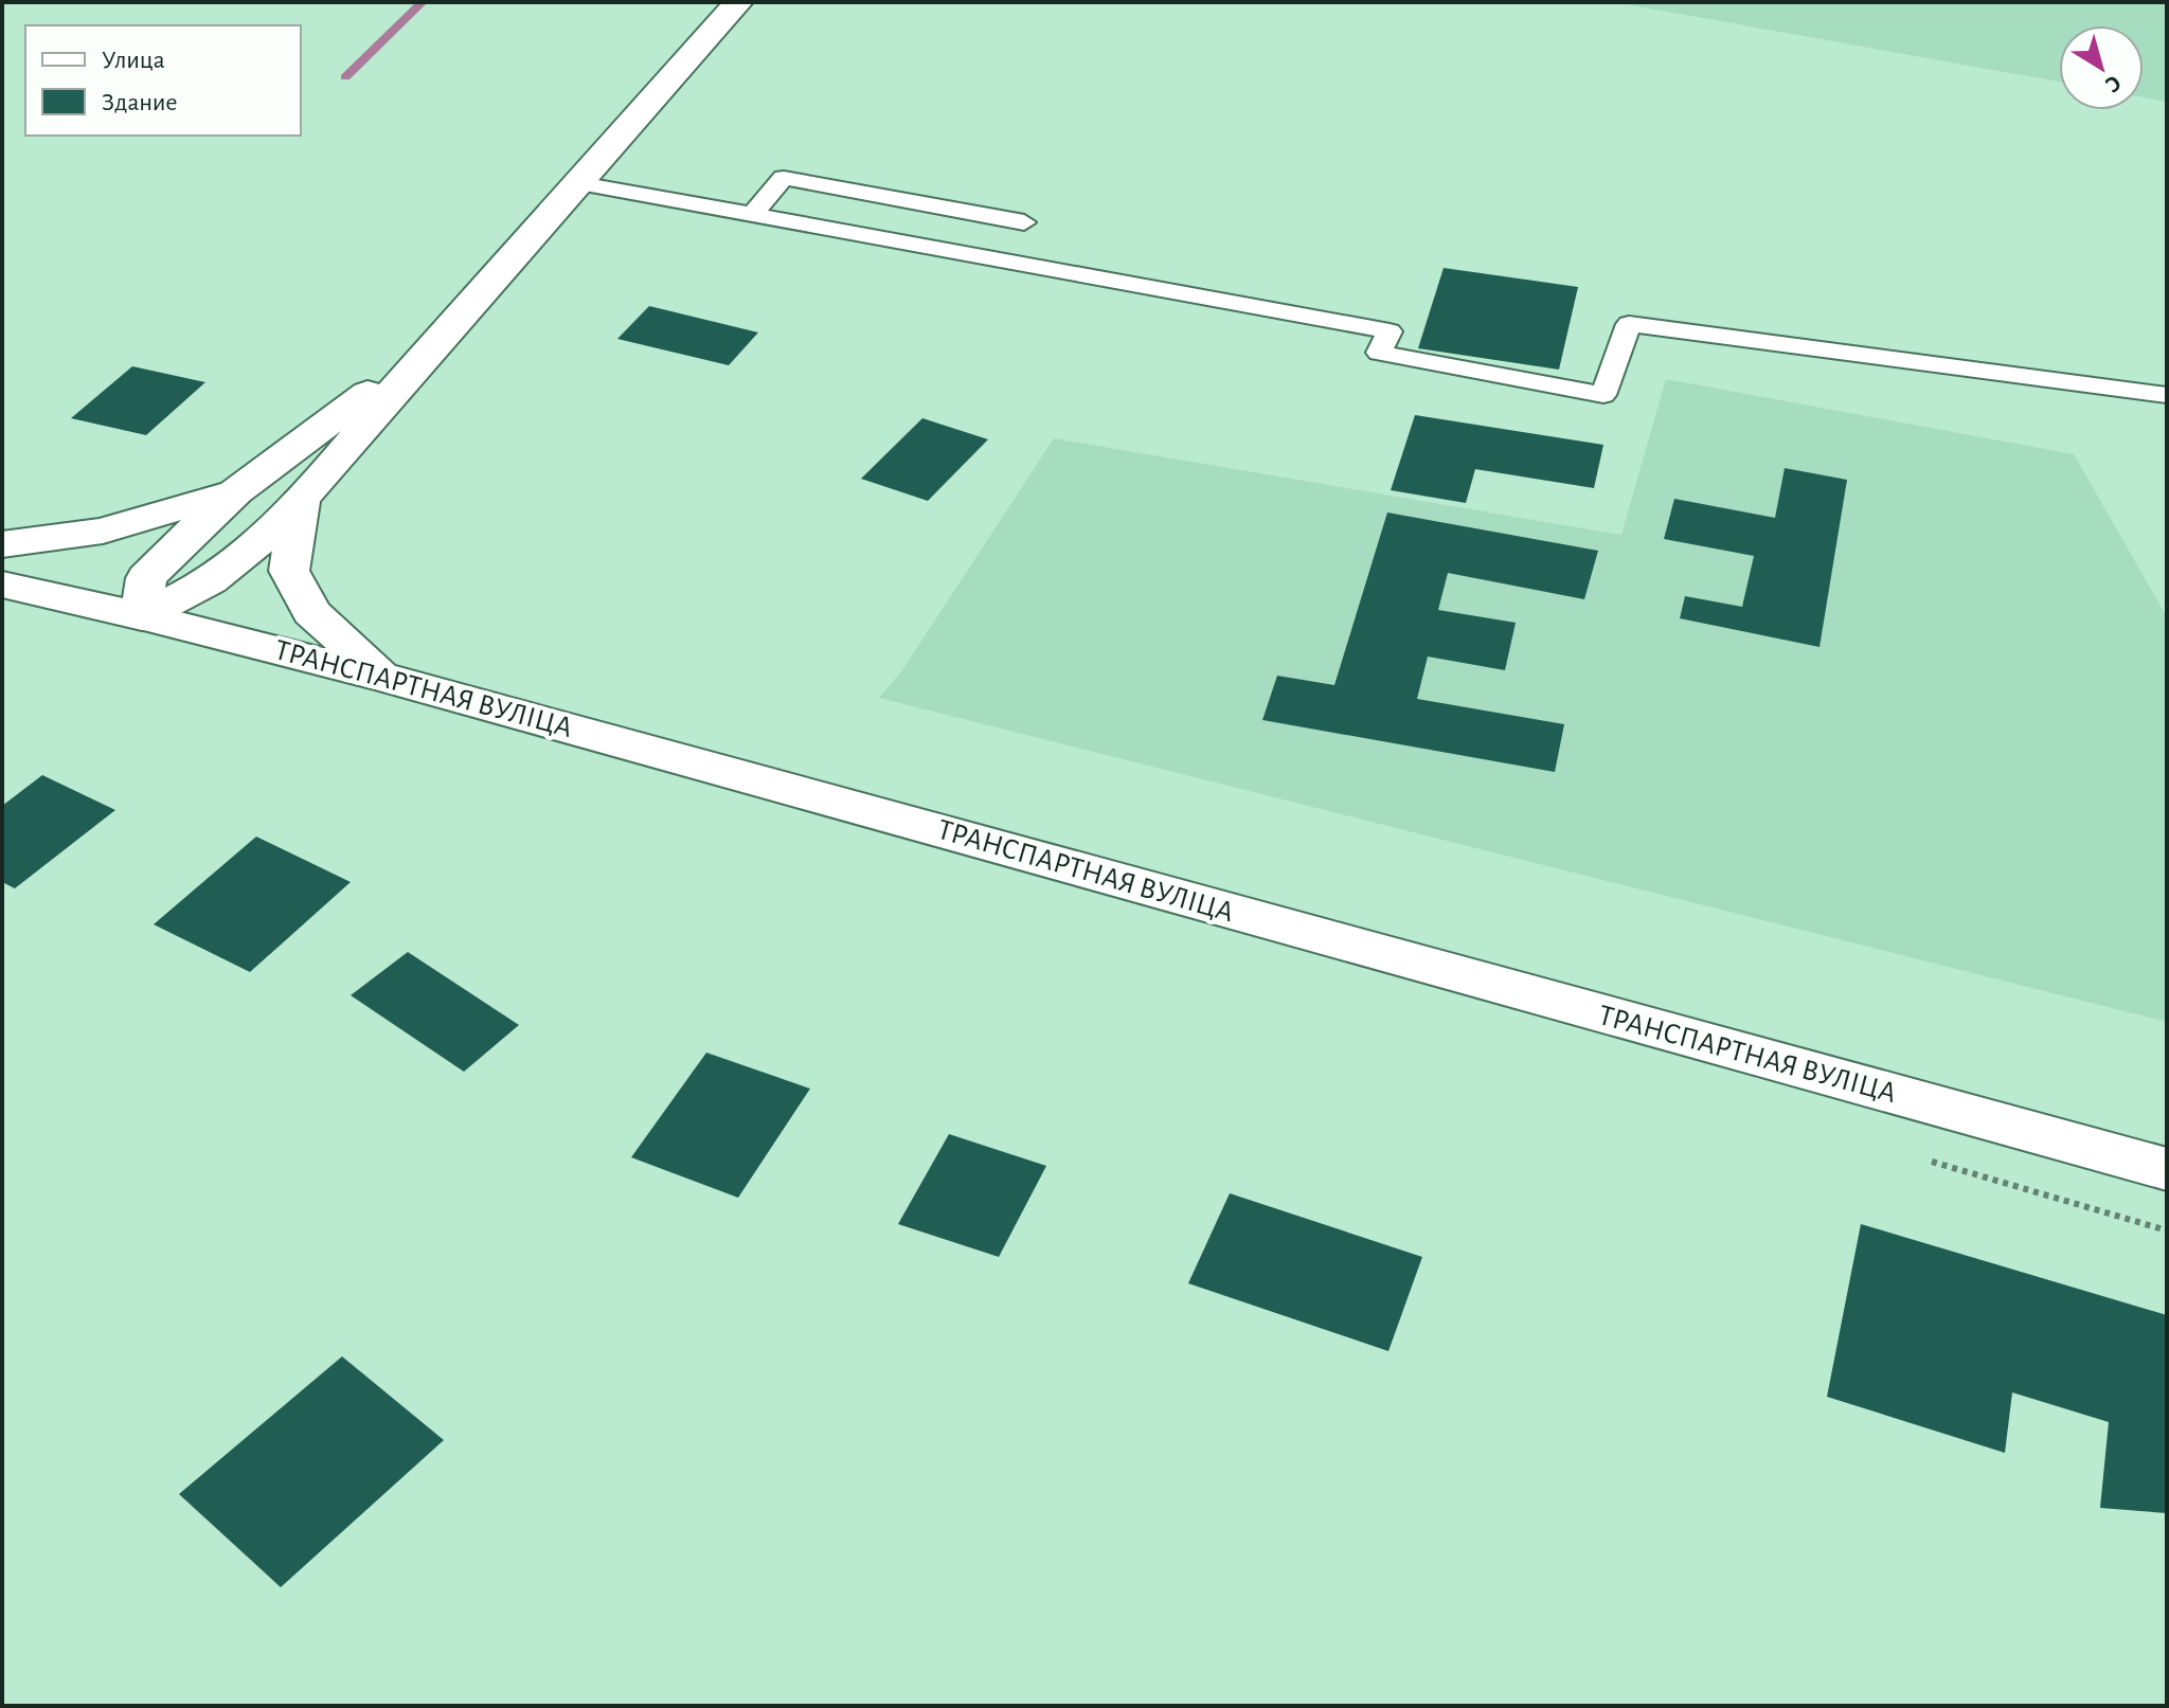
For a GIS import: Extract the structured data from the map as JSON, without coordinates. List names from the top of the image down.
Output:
{
  "streets": {
    "main road": ["ТРАНСПАРТНАЯ ВУЛІЦА"]
  },
  "legend": ["Улица", "Здание"],
  "north": "bottom right"
}
